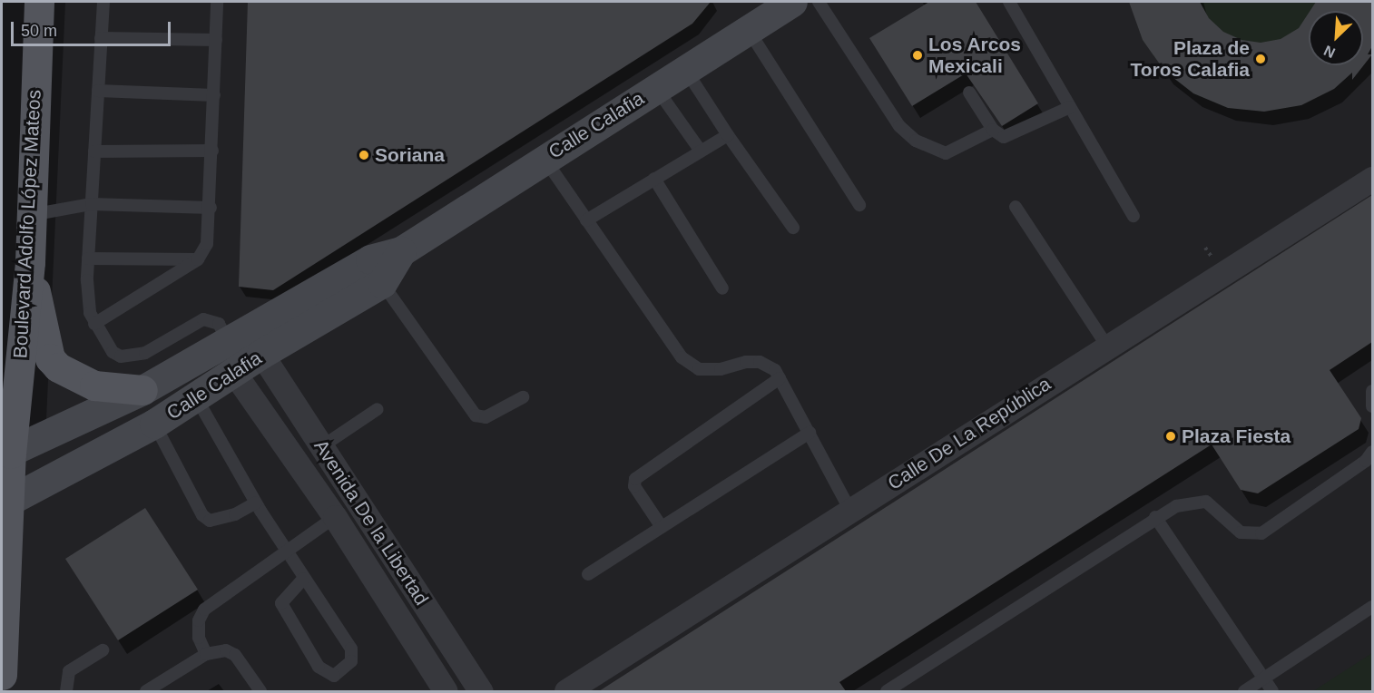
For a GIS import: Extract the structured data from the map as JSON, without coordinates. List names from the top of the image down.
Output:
{
  "streets": {
    "main road": ["Boulevard Adolfo López Mateos"],
    "street": ["Calle Calafia", "Calle De La República", "Avenida De la Libertad"]
  },
  "crossings": [
    ["Calle Calafia", "Boulevard Adolfo López Mateos"],
    ["Calle Calafia", "Avenida De la Libertad"]
  ],
  "places": [
    "Los Arcos Mexicali",
    "Plaza de Toros Calafia",
    "Soriana",
    "Plaza Fiesta"
  ],
  "scale_bar": "50 m",
  "north": "bottom left"
}
